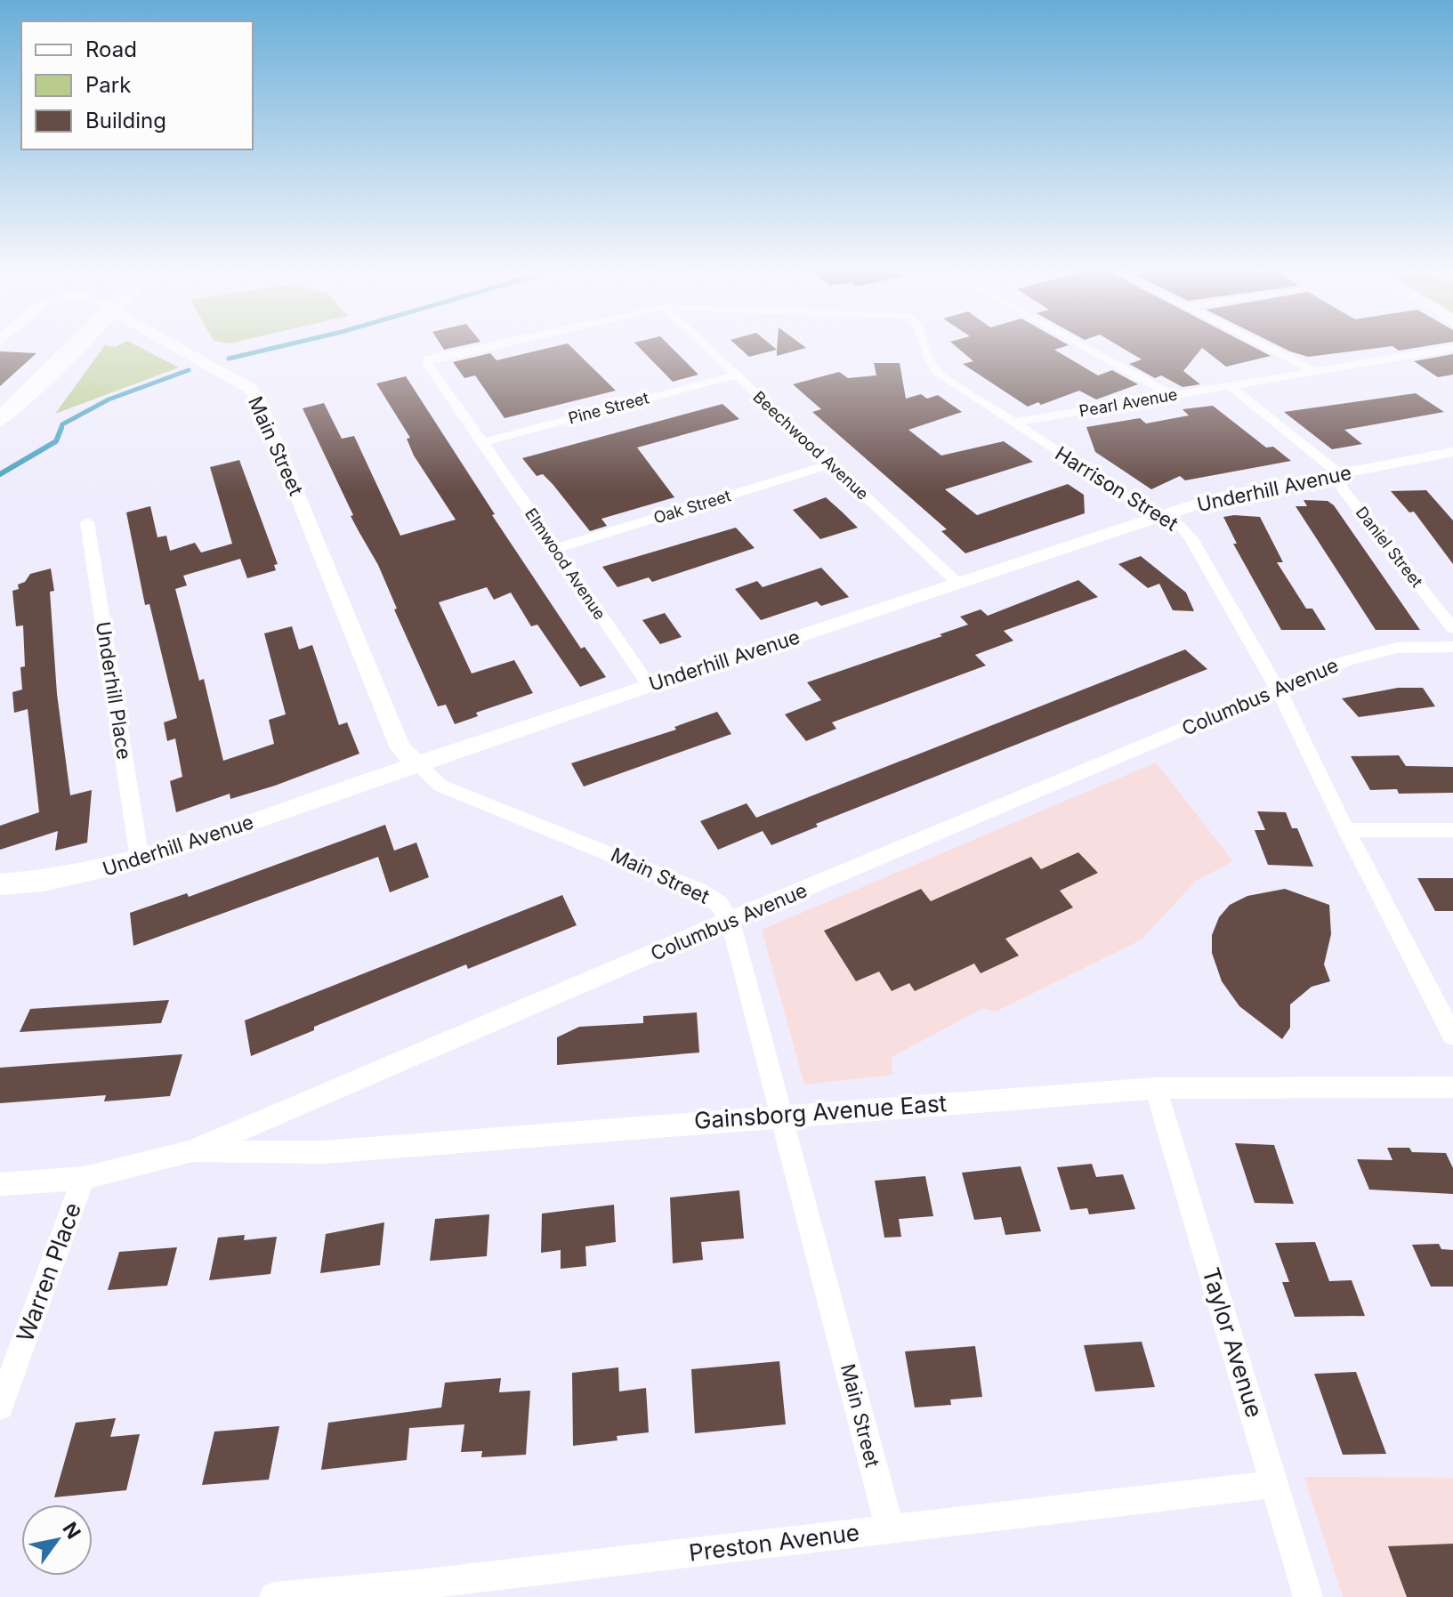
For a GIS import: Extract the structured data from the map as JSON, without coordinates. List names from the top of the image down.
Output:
{
  "streets": {
    "street": [
      "Pearl Avenue",
      "Pine Street",
      "Main Street",
      "Beechwood Avenue",
      "Harrison Street",
      "Underhill Avenue",
      "Oak Street",
      "Daniel Street",
      "Elmwood Avenue",
      "Underhill Place",
      "Columbus Avenue",
      "Gainsborg Avenue East",
      "Warren Place",
      "Taylor Avenue",
      "Preston Avenue"
    ]
  },
  "crossings": [
    ["Pearl Avenue", "Harrison Street"],
    ["Pearl Avenue", "Daniel Street"],
    ["Pine Street", "Beechwood Avenue"],
    ["Pine Street", "Elmwood Avenue"],
    ["Main Street", "Underhill Avenue"],
    ["Main Street", "Columbus Avenue"],
    ["Main Street", "Gainsborg Avenue East"],
    ["Main Street", "Preston Avenue"],
    ["Beechwood Avenue", "Underhill Avenue"],
    ["Beechwood Avenue", "Oak Street"],
    ["Harrison Street", "Underhill Avenue"],
    ["Harrison Street", "Columbus Avenue"],
    ["Underhill Avenue", "Daniel Street"],
    ["Underhill Avenue", "Elmwood Avenue"],
    ["Underhill Avenue", "Underhill Place"],
    ["Oak Street", "Elmwood Avenue"],
    ["Columbus Avenue", "Gainsborg Avenue East"],
    ["Columbus Avenue", "Warren Place"],
    ["Gainsborg Avenue East", "Taylor Avenue"],
    ["Taylor Avenue", "Preston Avenue"]
  ],
  "legend": ["Road", "Park", "Building"],
  "north": "top right"
}
